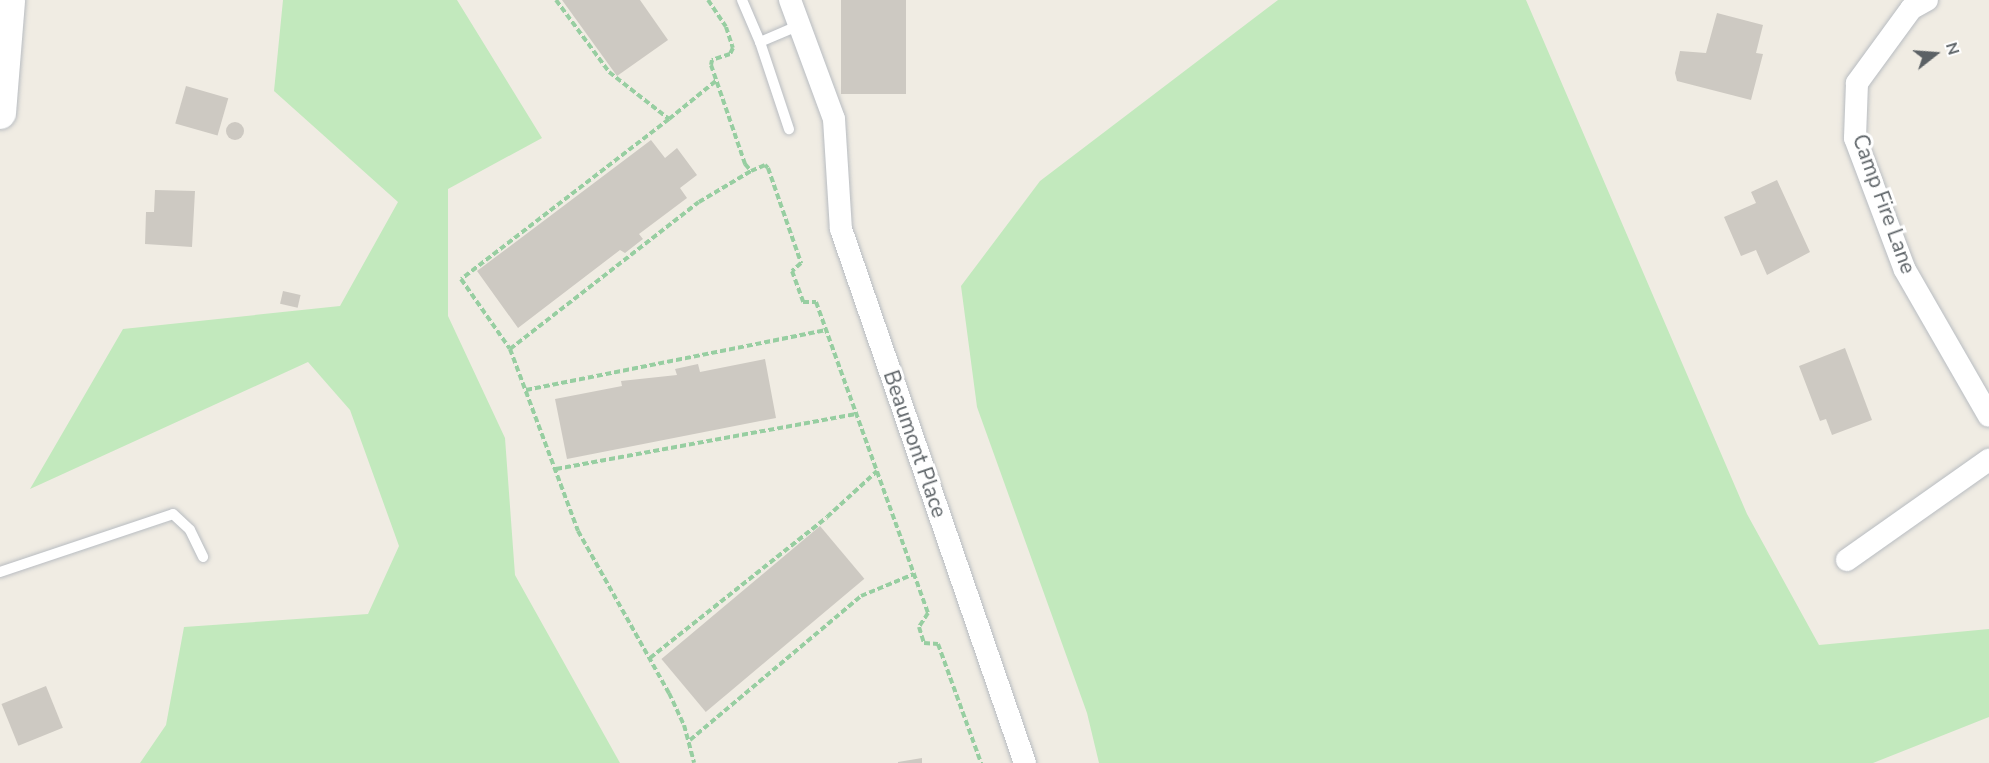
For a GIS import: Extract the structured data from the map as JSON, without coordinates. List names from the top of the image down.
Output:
{
  "streets": {
    "street": ["Camp Fire Lane", "Beaumont Place"]
  },
  "north": "right"
}
